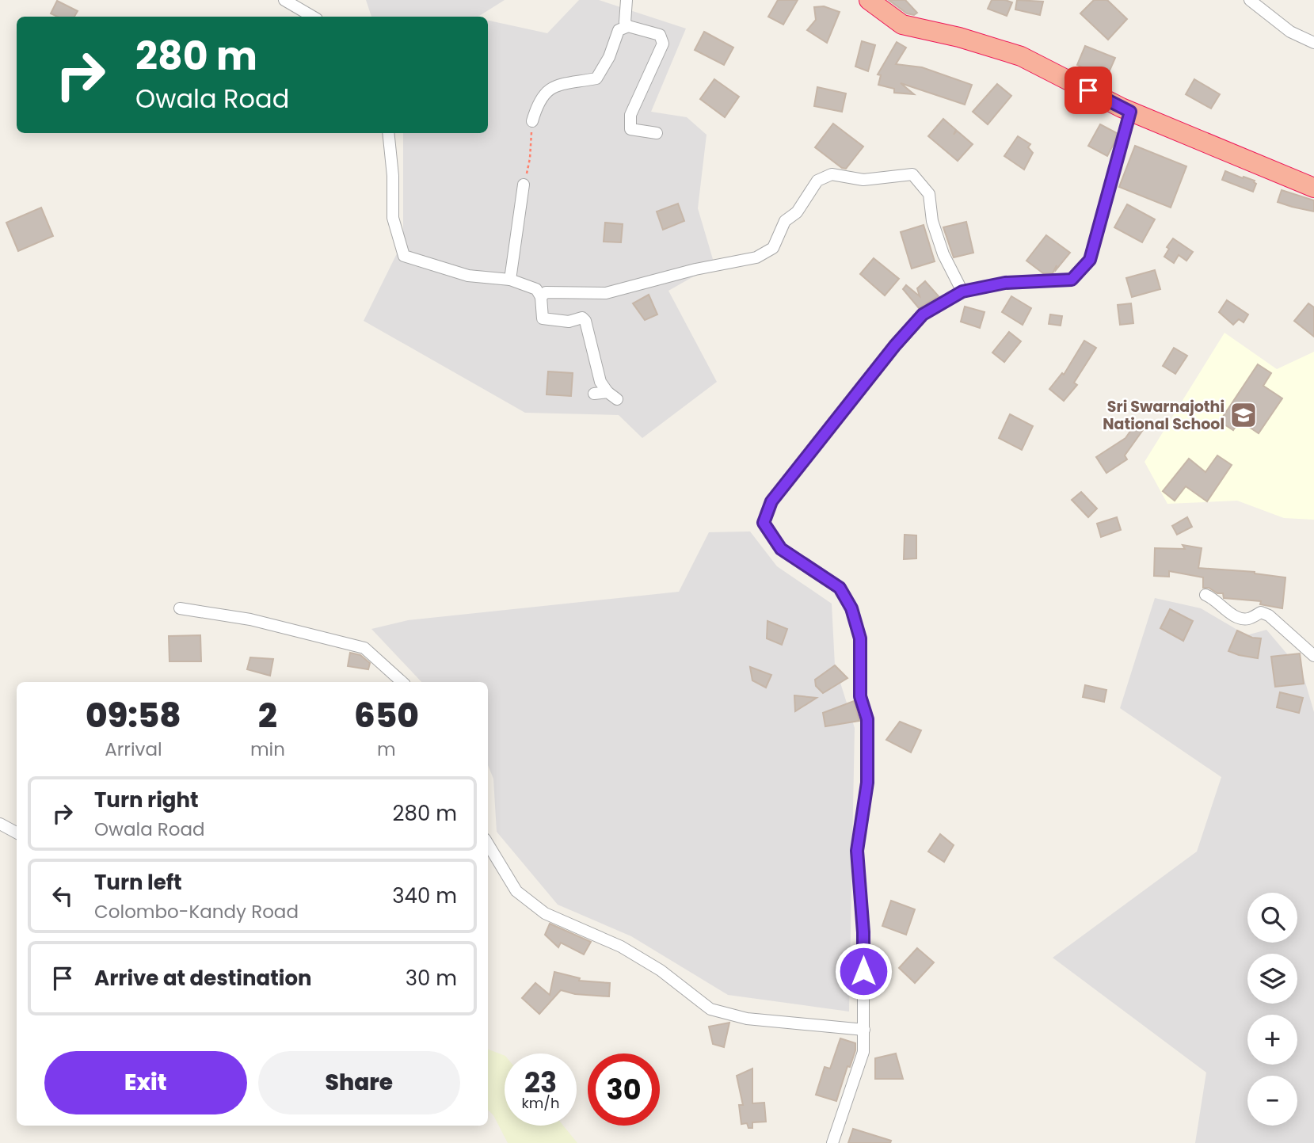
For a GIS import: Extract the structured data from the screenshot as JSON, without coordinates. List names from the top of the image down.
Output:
{
  "places": {
    "school or university": ["Sri Swarnajothi National School"]
  },
  "page": {
    "turn": ["280 m", "Owala Road"],
    "eta": [
      "09:58",
      "Arrival",
      "2",
      "min",
      "650",
      "m"
    ],
    "list": [
      {
        "name": "Turn right",
        "note": "Owala Road",
        "value": "280 m"
      },
      {
        "name": "Turn left",
        "note": "Colombo-Kandy Road",
        "value": "340 m"
      },
      {
        "name": "Arrive at destination",
        "value": "30 m"
      }
    ],
    "map_buttons": ["+", "−"],
    "buttons": ["Exit", "Share"],
    "speed": "23 km/h",
    "limit": "30"
  }
}
